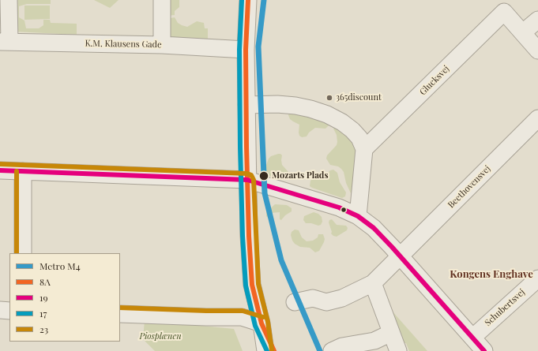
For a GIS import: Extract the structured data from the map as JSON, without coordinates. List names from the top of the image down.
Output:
{
  "streets": {
    "street": [
      "K.M. Klausens Gade",
      "Glucksvej",
      "Beethovensvej",
      "Schubertsvej"
    ]
  },
  "districts": ["Kongens Enghave"],
  "parks": ["Piosplænen"],
  "places": ["365discount", "Mozarts Plads"],
  "lines": [
    "metro line M4",
    "transit line 8A",
    "transit line 17",
    "transit line 23",
    "transit line 19"
  ],
  "legend": [
    "Metro M4",
    "8A",
    "19",
    "17",
    "23"
  ]
}
